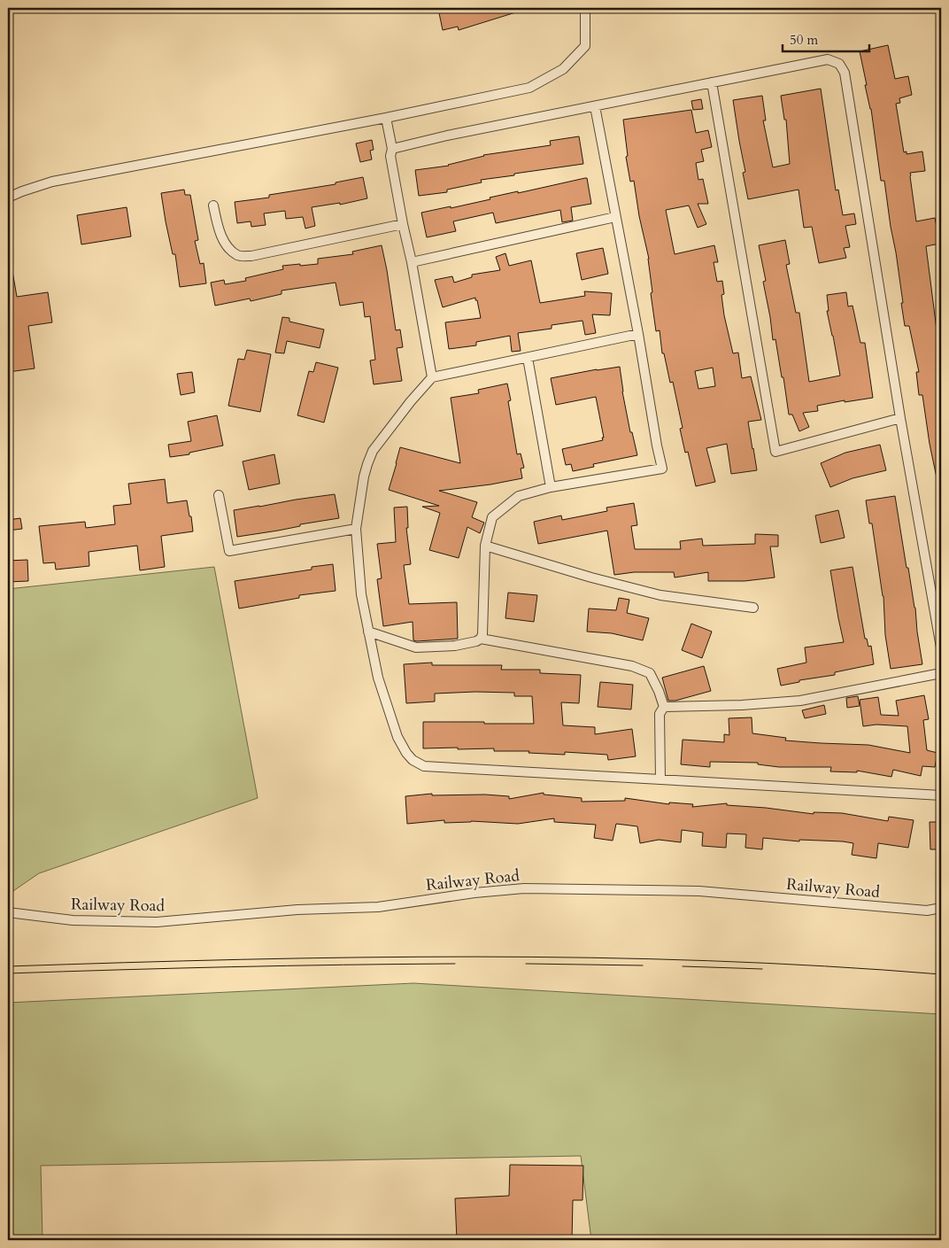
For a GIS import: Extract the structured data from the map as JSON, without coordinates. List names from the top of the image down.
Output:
{
  "streets": {
    "street": ["Railway Road"]
  },
  "scale_bar": "50 m"
}
